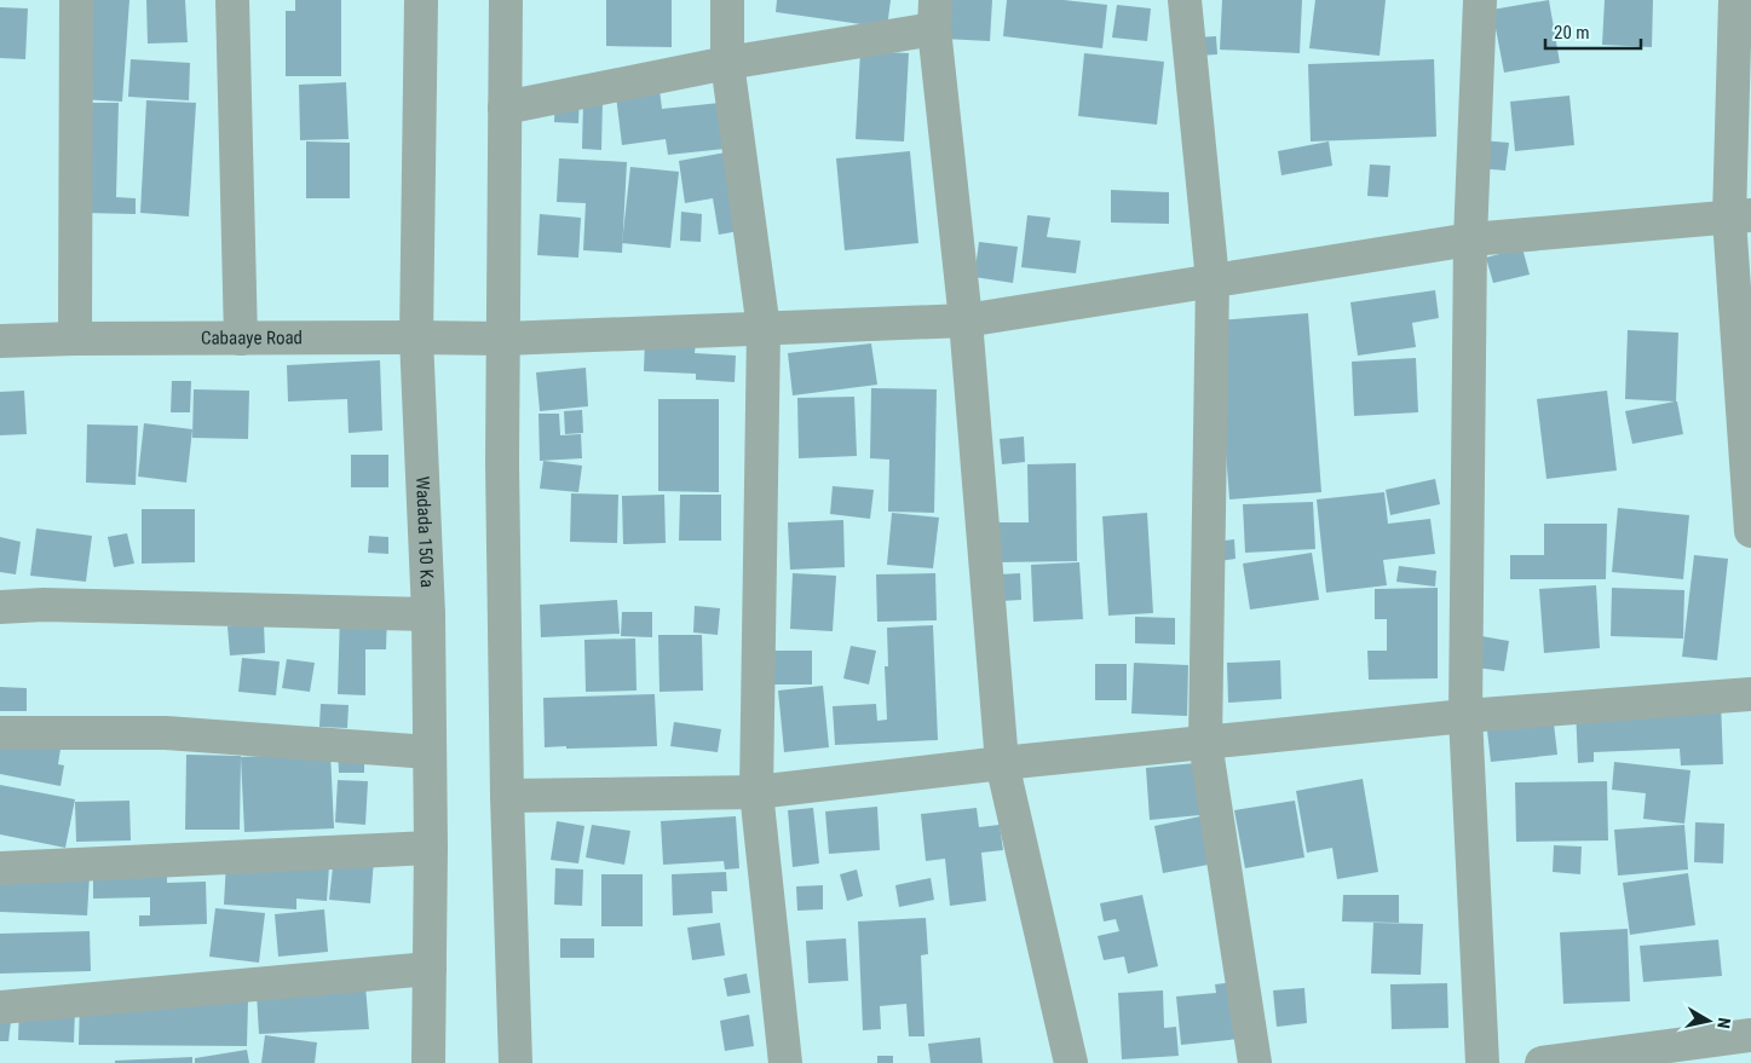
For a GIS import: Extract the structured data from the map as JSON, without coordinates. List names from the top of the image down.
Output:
{
  "streets": {
    "street": ["Cabaaye Road", "Wadada 150 Ka"]
  },
  "crossings": [
    ["Cabaaye Road", "Wadada 150 Ka"]
  ],
  "scale_bar": "20 m",
  "north": "right"
}
